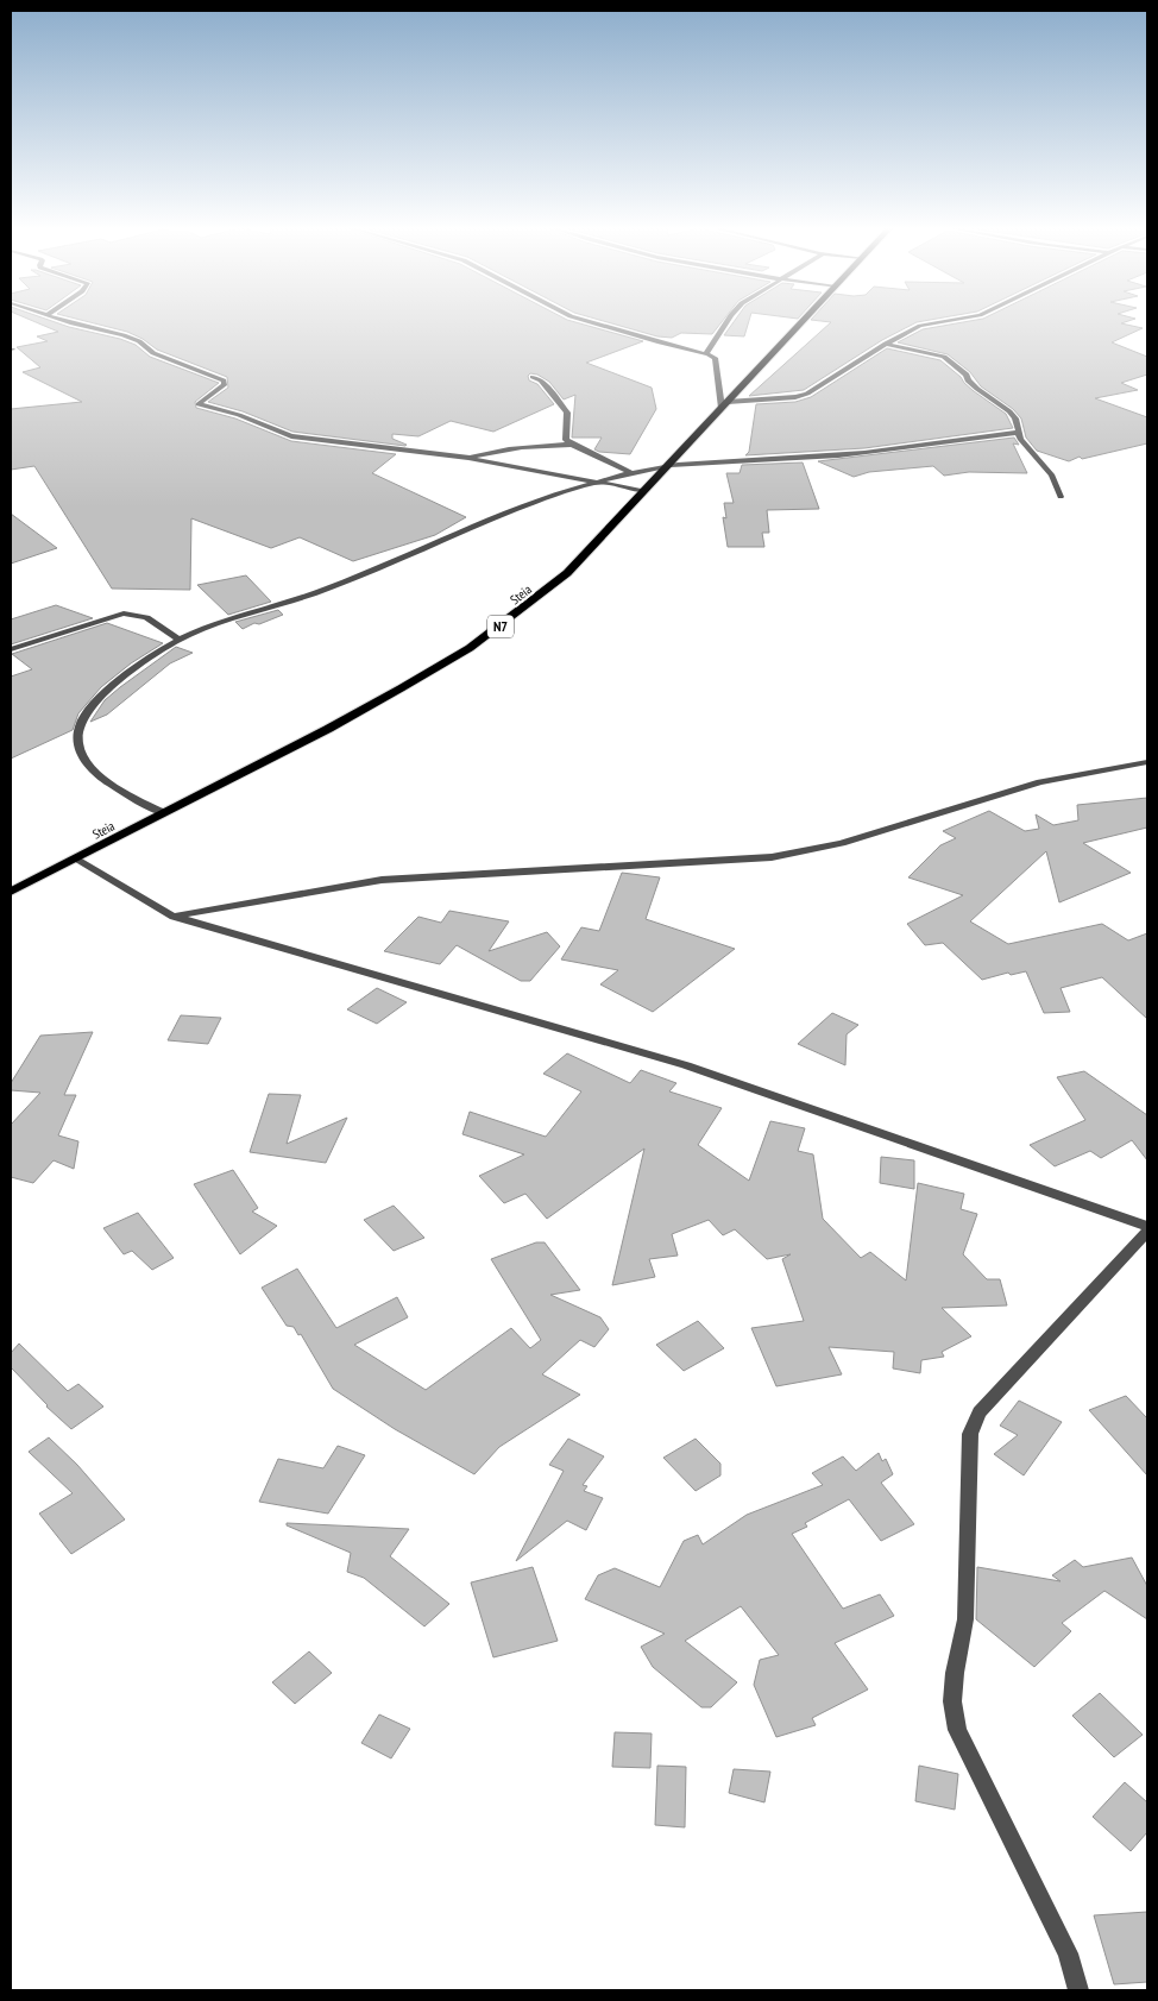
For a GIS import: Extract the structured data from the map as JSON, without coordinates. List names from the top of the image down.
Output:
{
  "streets": {
    "main road": ["Steia", "N7"]
  }
}
